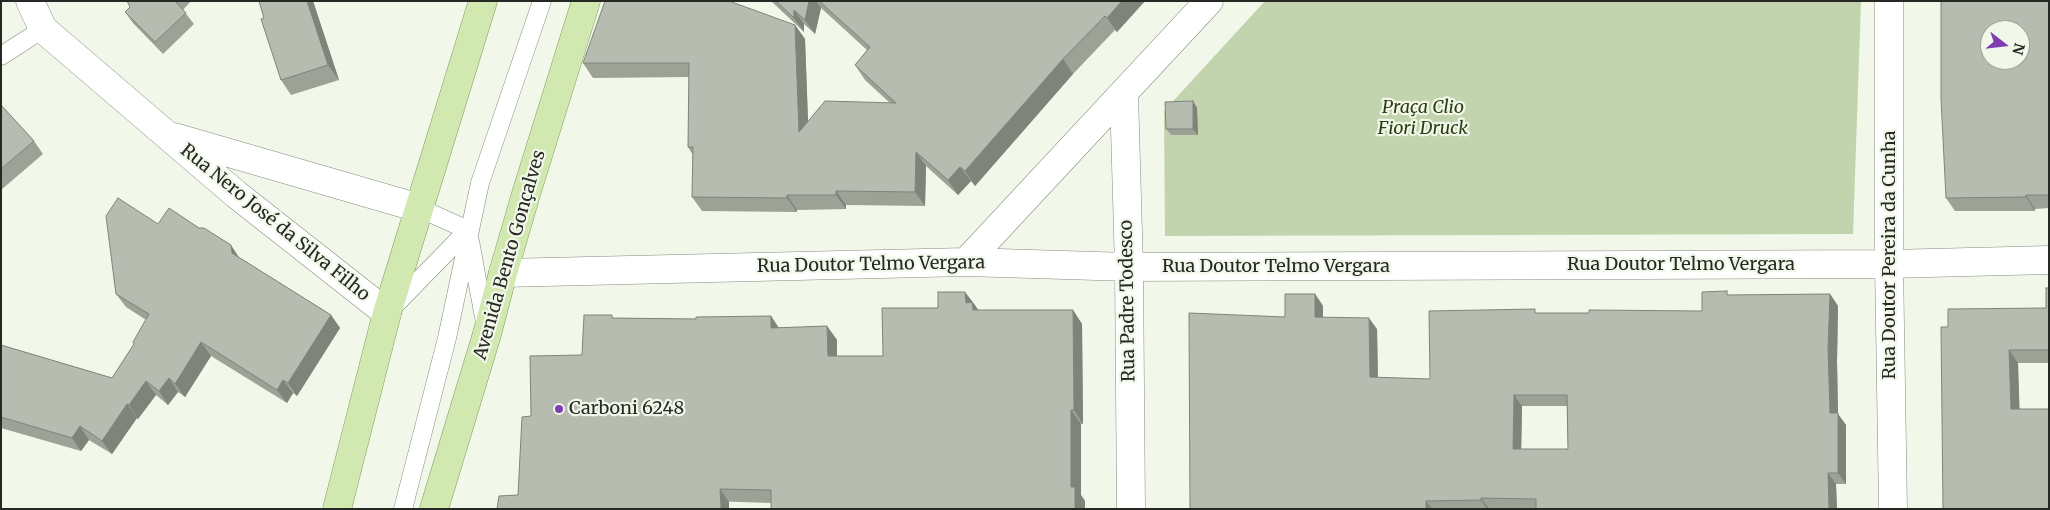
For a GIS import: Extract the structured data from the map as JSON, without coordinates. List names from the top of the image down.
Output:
{
  "streets": {
    "main road": ["Avenida Bento Gonçalves"],
    "street": [
      "Rua Nero José da Silva Filho",
      "Rua Doutor Pereira da Cunha",
      "Rua Doutor Telmo Vergara",
      "Rua Padre Todesco"
    ]
  },
  "crossings": [
    ["Avenida Bento Gonçalves", "Rua Doutor Telmo Vergara"],
    ["Rua Doutor Pereira da Cunha", "Rua Doutor Telmo Vergara"],
    ["Rua Doutor Telmo Vergara", "Rua Padre Todesco"]
  ],
  "parks": ["Praça Clio Fiori Druck"],
  "places": ["Carboni 6248"],
  "north": "right"
}
